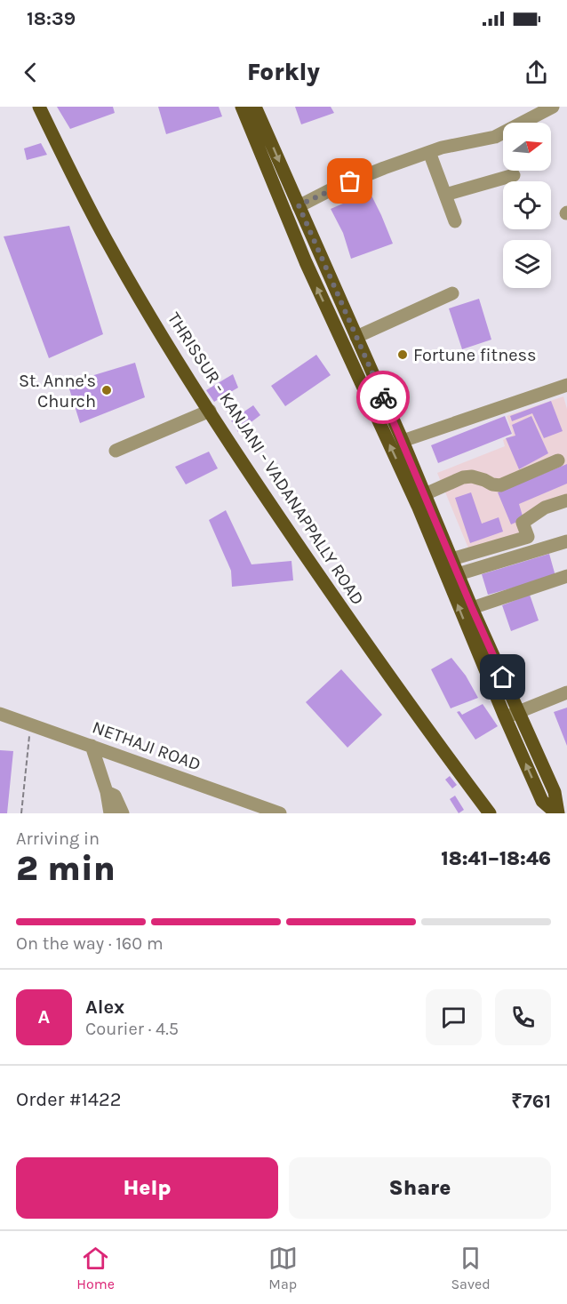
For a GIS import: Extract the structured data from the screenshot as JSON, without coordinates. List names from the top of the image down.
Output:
{
  "streets": {
    "main road": ["THRISSUR - KANJANI - VADANAPPALLY ROAD"],
    "street": ["NETHAJI ROAD"]
  },
  "places": ["Fortune fitness", "St. Anne's Church"],
  "north": "right",
  "page": {
    "status": "18:39",
    "header": "Forkly",
    "heading": ["2 min", "Arriving in", "18:41–18:46"],
    "panel": [
      "Alex",
      "Courier · 4.5",
      "Order #1422",
      "₹761"
    ],
    "bar": "On the way · 160 m",
    "round": "A",
    "buttons": ["Help", "Share"],
    "tabs": ["Home", "Map", "Saved"]
  }
}
